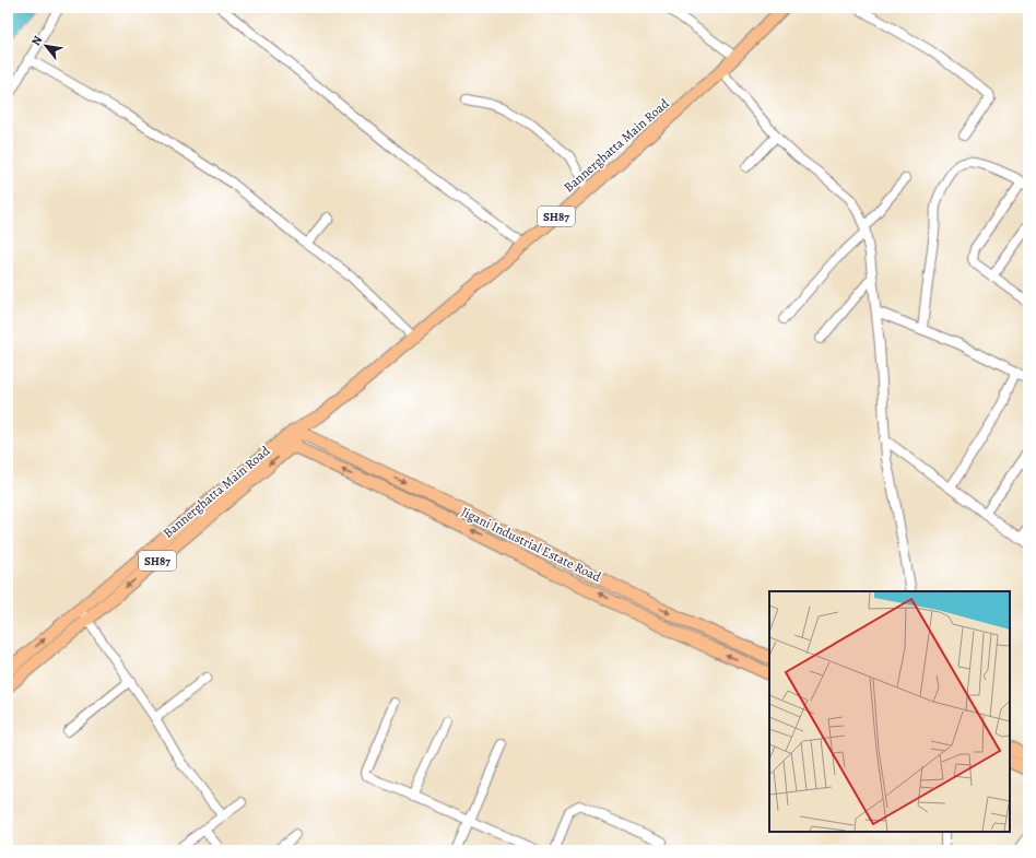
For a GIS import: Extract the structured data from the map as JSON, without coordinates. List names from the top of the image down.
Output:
{
  "streets": {
    "main road": ["Bannerghatta Main Road", "SH87", "Jigani Industrial Estate Road"]
  },
  "crossings": [
    ["Bannerghatta Main Road", "Jigani Industrial Estate Road"]
  ],
  "north": "top left"
}
